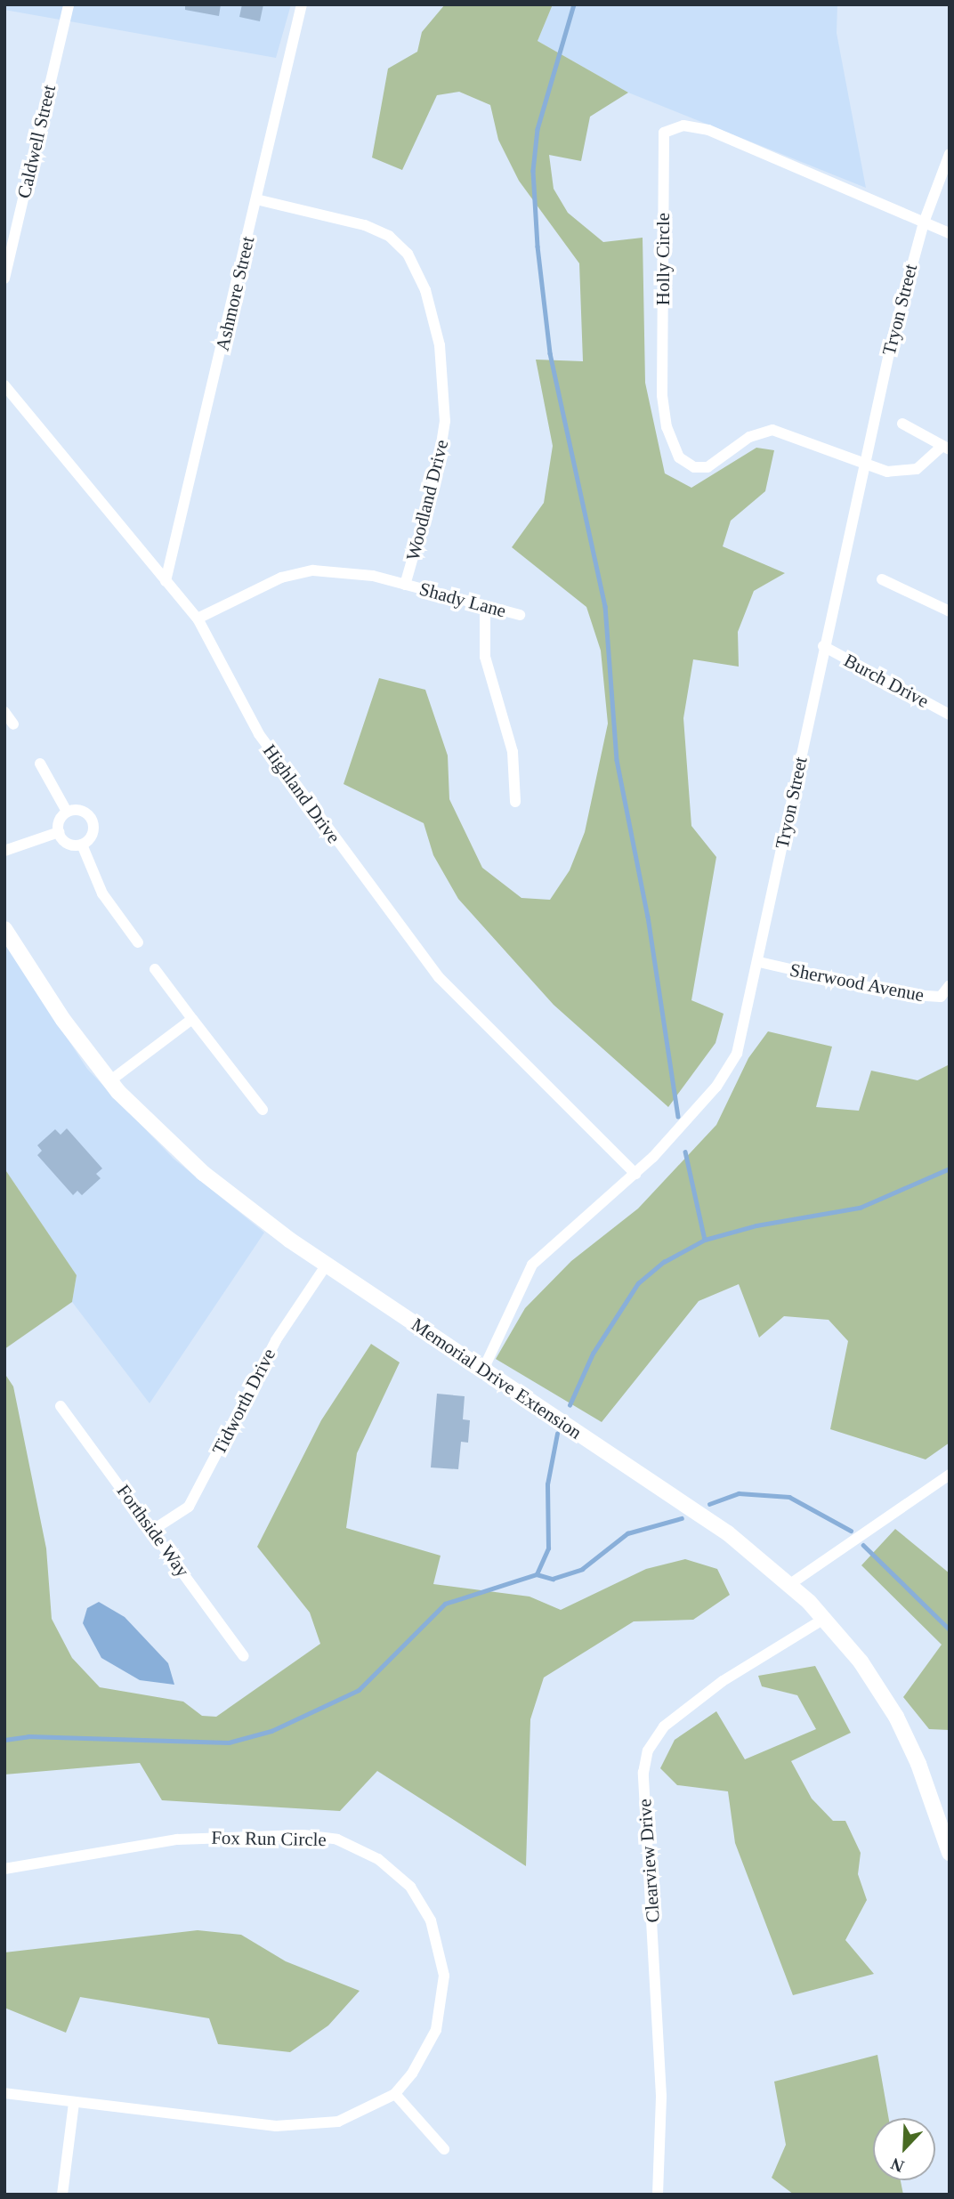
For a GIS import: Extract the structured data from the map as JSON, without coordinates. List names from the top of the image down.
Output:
{
  "streets": {
    "street": [
      "Caldwell Street",
      "Holly Circle",
      "Ashmore Street",
      "Tryon Street",
      "Woodland Drive",
      "Shady Lane",
      "Burch Drive",
      "Highland Drive",
      "Sherwood Avenue",
      "Memorial Drive Extension",
      "Tidworth Drive",
      "Forthside Way",
      "Fox Run Circle",
      "Clearview Drive"
    ]
  },
  "crossings": [
    ["Holly Circle", "Tryon Street"],
    ["Ashmore Street", "Woodland Drive"],
    ["Ashmore Street", "Highland Drive"],
    ["Tryon Street", "Burch Drive"],
    ["Tryon Street", "Highland Drive"],
    ["Tryon Street", "Sherwood Avenue"],
    ["Tryon Street", "Memorial Drive Extension"],
    ["Woodland Drive", "Shady Lane"],
    ["Woodland Drive", "Highland Drive"],
    ["Memorial Drive Extension", "Tidworth Drive"],
    ["Memorial Drive Extension", "Clearview Drive"],
    ["Tidworth Drive", "Forthside Way"]
  ],
  "north": "bottom left"
}
